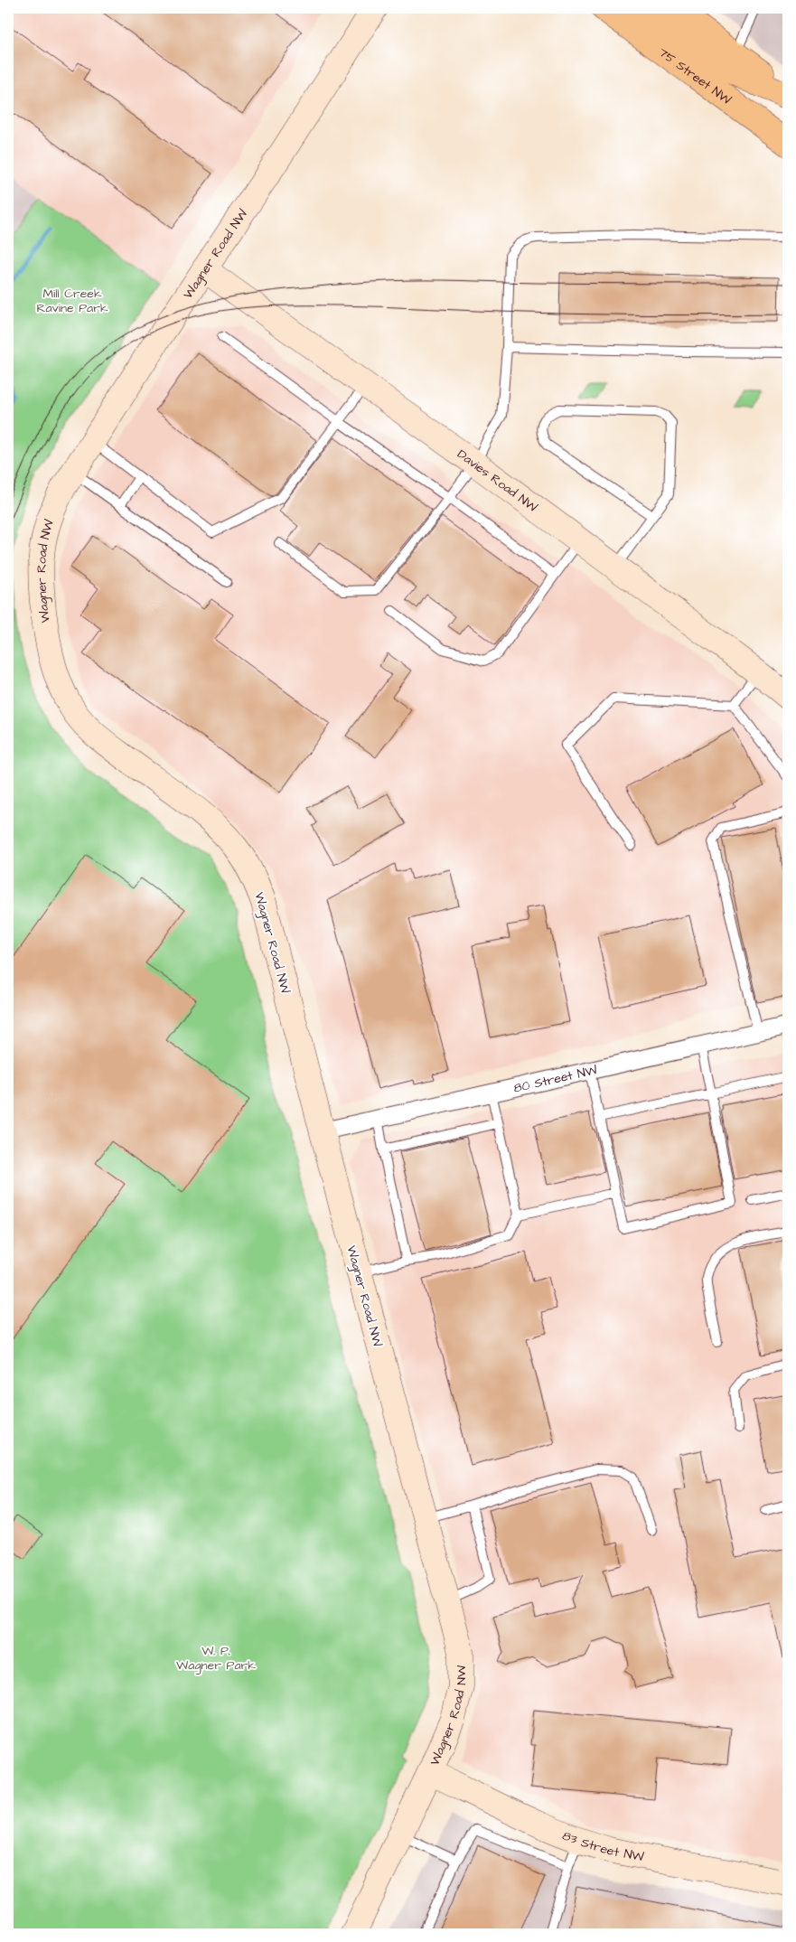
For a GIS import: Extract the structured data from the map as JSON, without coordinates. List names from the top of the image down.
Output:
{
  "streets": {
    "main road": ["75 Street NW"],
    "street": [
      "Wagner Road NW",
      "Davies Road NW",
      "80 Street NW",
      "83 Street NW"
    ]
  },
  "crossings": [
    ["Wagner Road NW", "Davies Road NW"],
    ["Wagner Road NW", "80 Street NW"],
    ["Wagner Road NW", "83 Street NW"]
  ],
  "parks": ["Mill Creek Ravine Park", "W. P. Wagner Park"]
}
